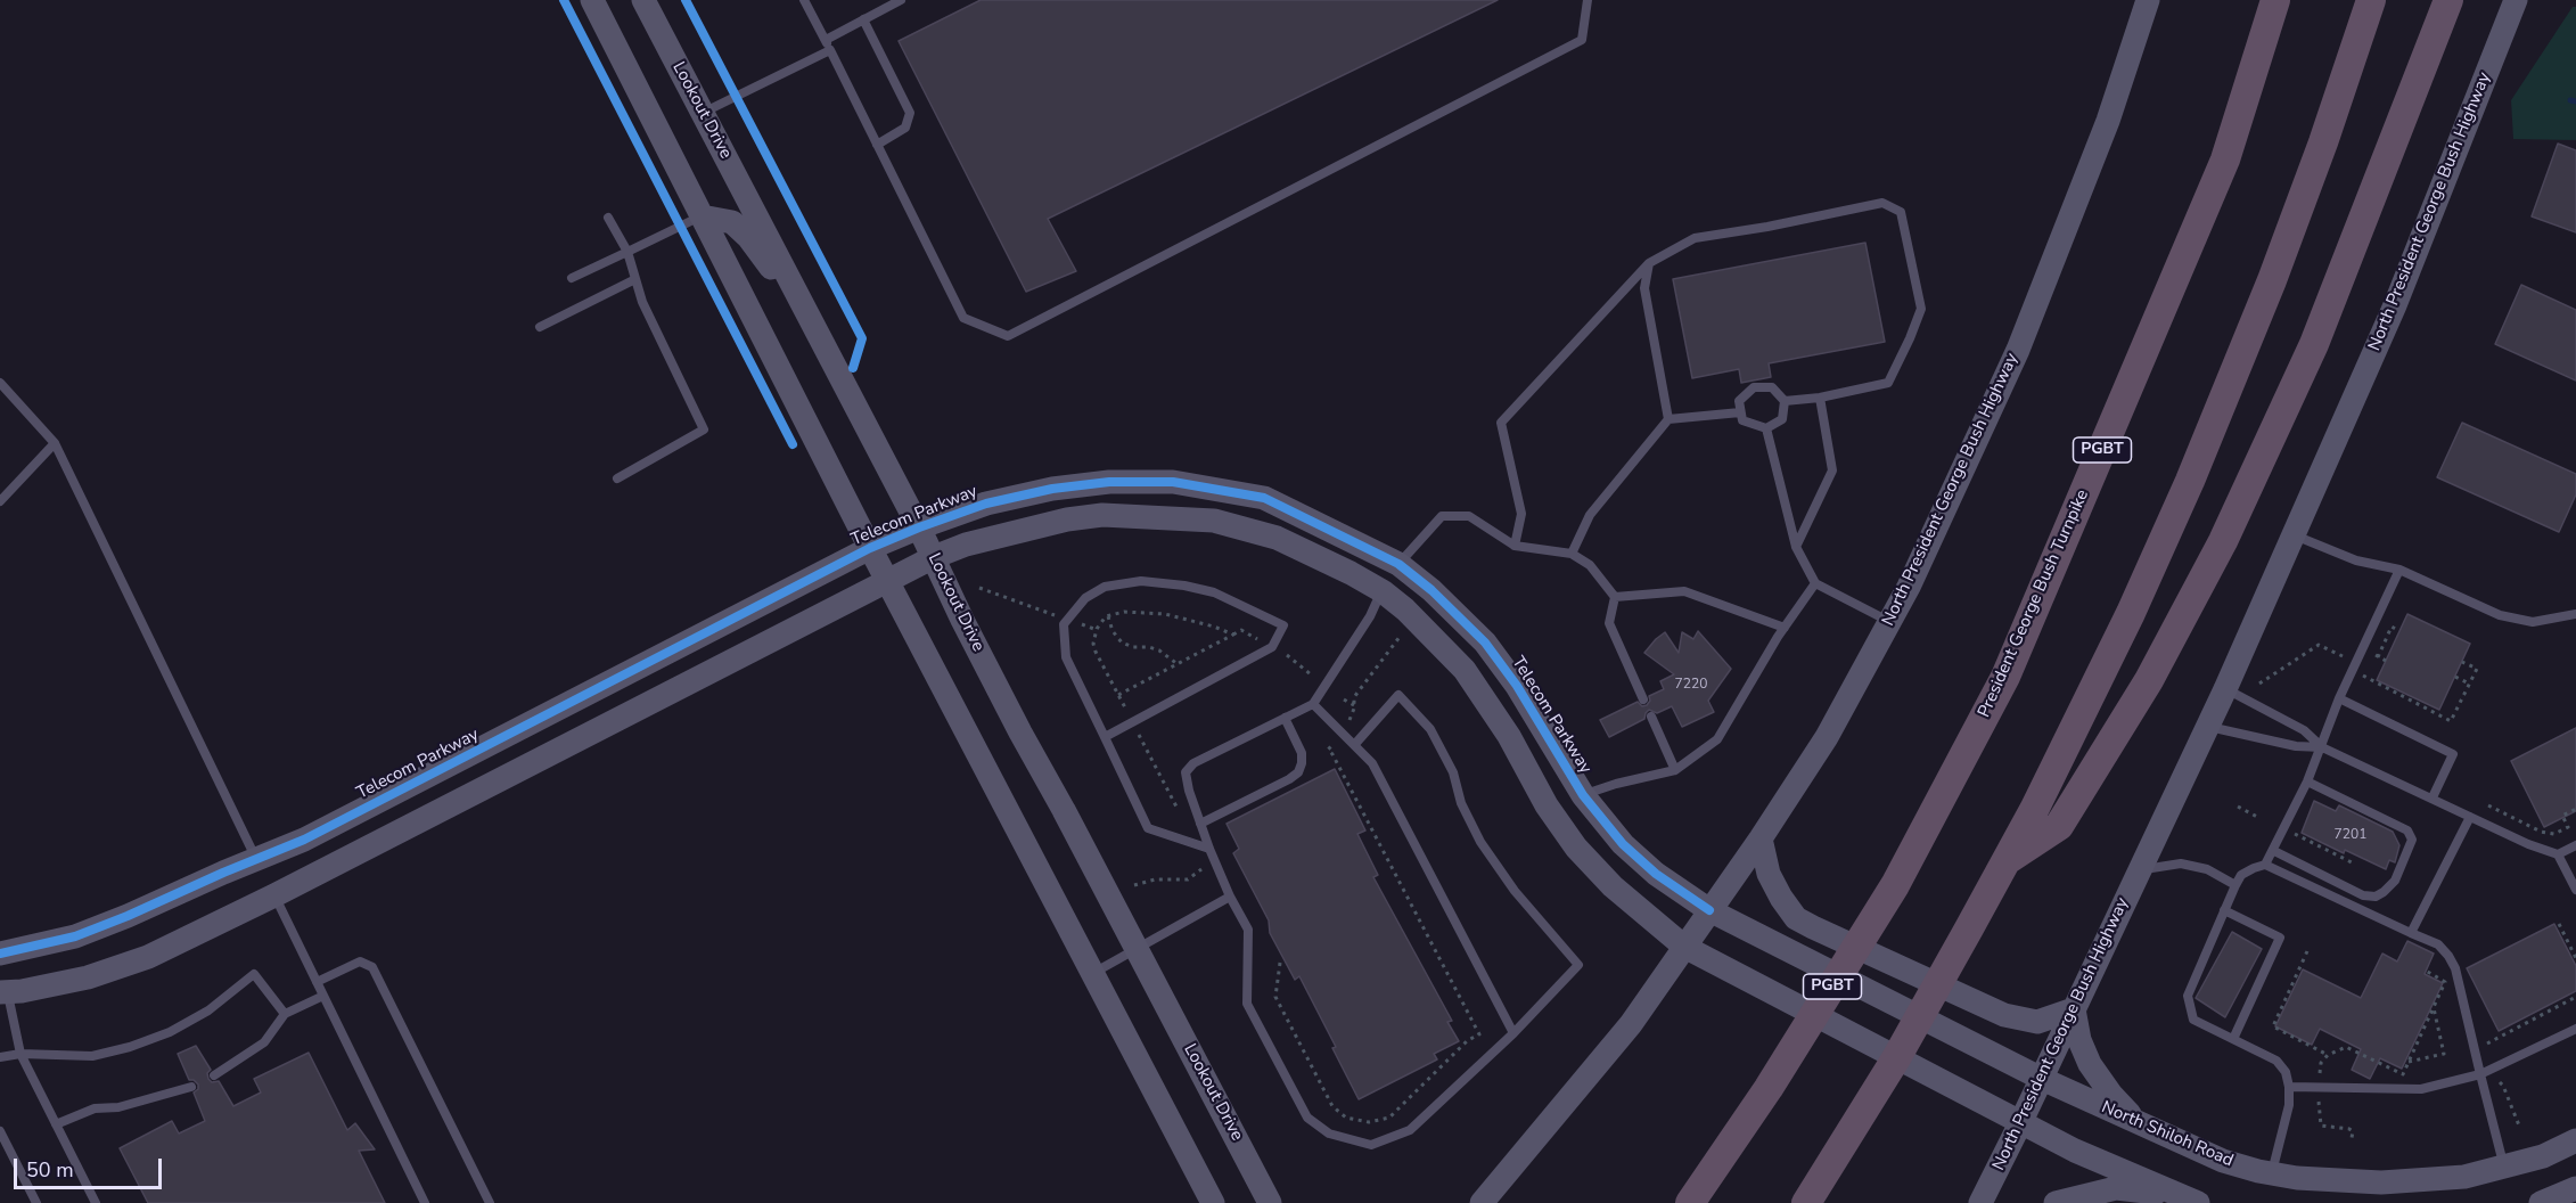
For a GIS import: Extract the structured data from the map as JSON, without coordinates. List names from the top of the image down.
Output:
{
  "streets": {
    "highway": ["PGBT", "President George Bush Turnpike"],
    "main road": [
      "Lookout Drive",
      "North President George Bush Highway",
      "Telecom Parkway",
      "North Shiloh Road"
    ]
  },
  "crossings": [
    ["Lookout Drive", "Telecom Parkway"],
    ["North President George Bush Highway", "Telecom Parkway"],
    ["North President George Bush Highway", "North Shiloh Road"],
    ["Telecom Parkway", "North Shiloh Road"]
  ],
  "house_numbers": ["7220", "7201"],
  "scale_bar": "50 m"
}
